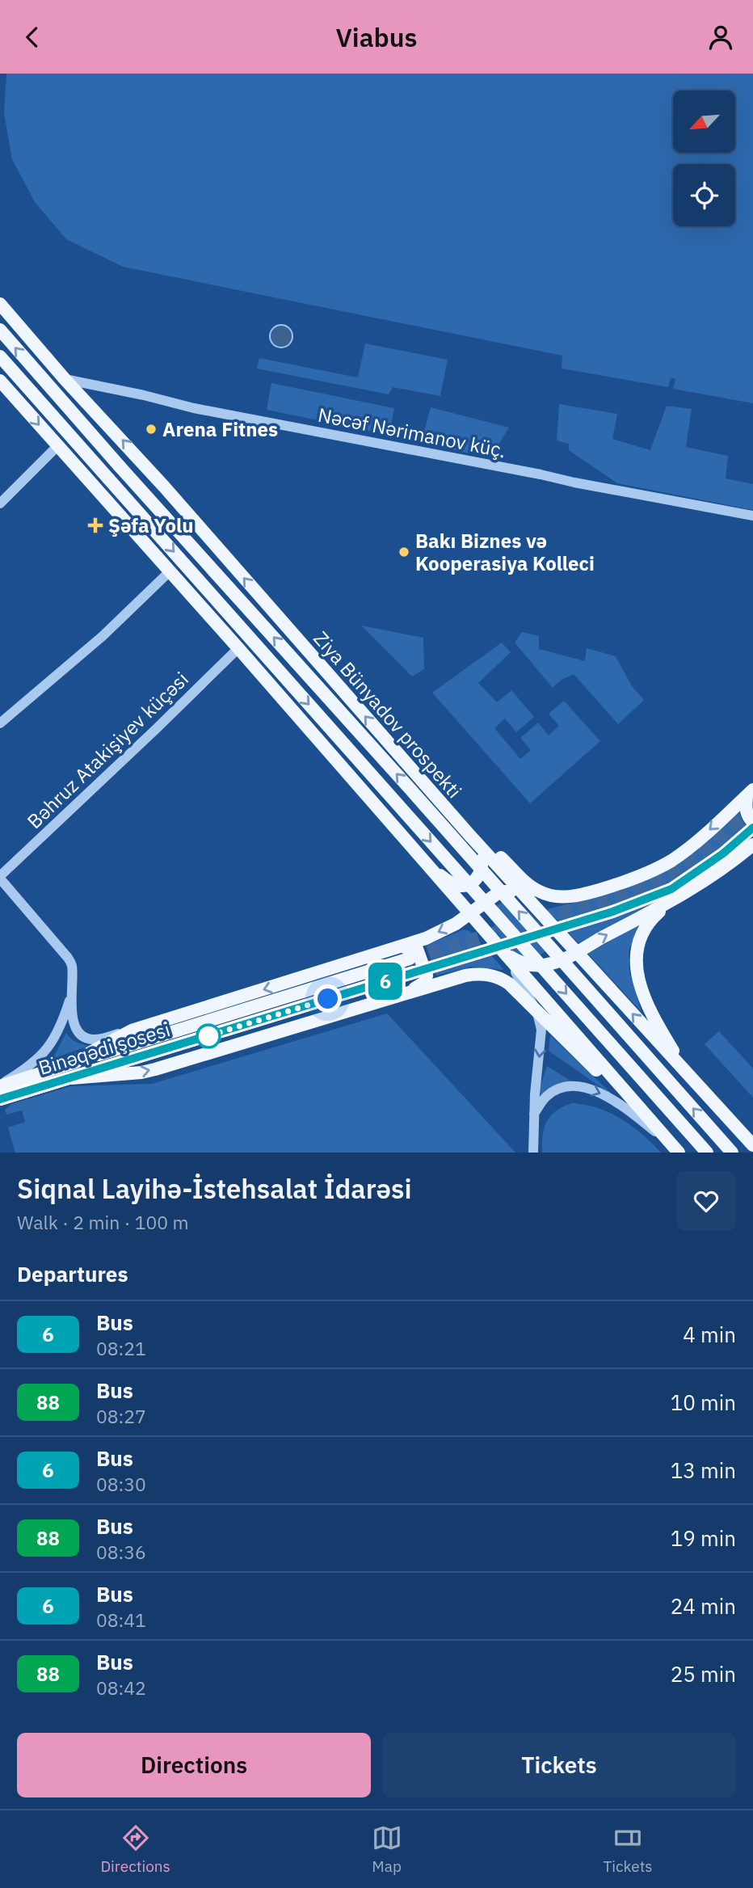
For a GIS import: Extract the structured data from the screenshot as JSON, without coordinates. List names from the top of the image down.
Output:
{
  "streets": {
    "main road": ["Ziya Bünyadov prospekti", "Binəqədi şosesi"],
    "street": ["Nəcəf Nərimanov küç.", "Bəhruz Atakişiyev küçəsi"]
  },
  "crossings": [
    ["Nəcəf Nərimanov küç.", "Ziya Bünyadov prospekti"]
  ],
  "places": {
    "other": ["Arena Fitnes", "Bakı Biznes və Kooperasiya Kolleci"],
    "health": ["Şəfa Yolu"]
  },
  "lines": ["bus line 6"],
  "north": "bottom left",
  "page": {
    "header": "Viabus",
    "on_map": "6",
    "heading": [
      ["Siqnal Layihə-İstehsalat İdarəsi", "Walk · 2 min · 100 m"],
      "Departures"
    ],
    "list": [
      {
        "mark": "6",
        "name": "Bus",
        "note": "08:21",
        "value": "4 min"
      },
      {
        "mark": "88",
        "name": "Bus",
        "note": "08:27",
        "value": "10 min"
      },
      {
        "mark": "6",
        "name": "Bus",
        "note": "08:30",
        "value": "13 min"
      },
      {
        "mark": "88",
        "name": "Bus",
        "note": "08:36",
        "value": "19 min"
      },
      {
        "mark": "6",
        "name": "Bus",
        "note": "08:41",
        "value": "24 min"
      },
      {
        "mark": "88",
        "name": "Bus",
        "note": "08:42",
        "value": "25 min"
      }
    ],
    "buttons": ["Directions", "Tickets"],
    "tabs": ["Directions", "Map", "Tickets"]
  }
}
